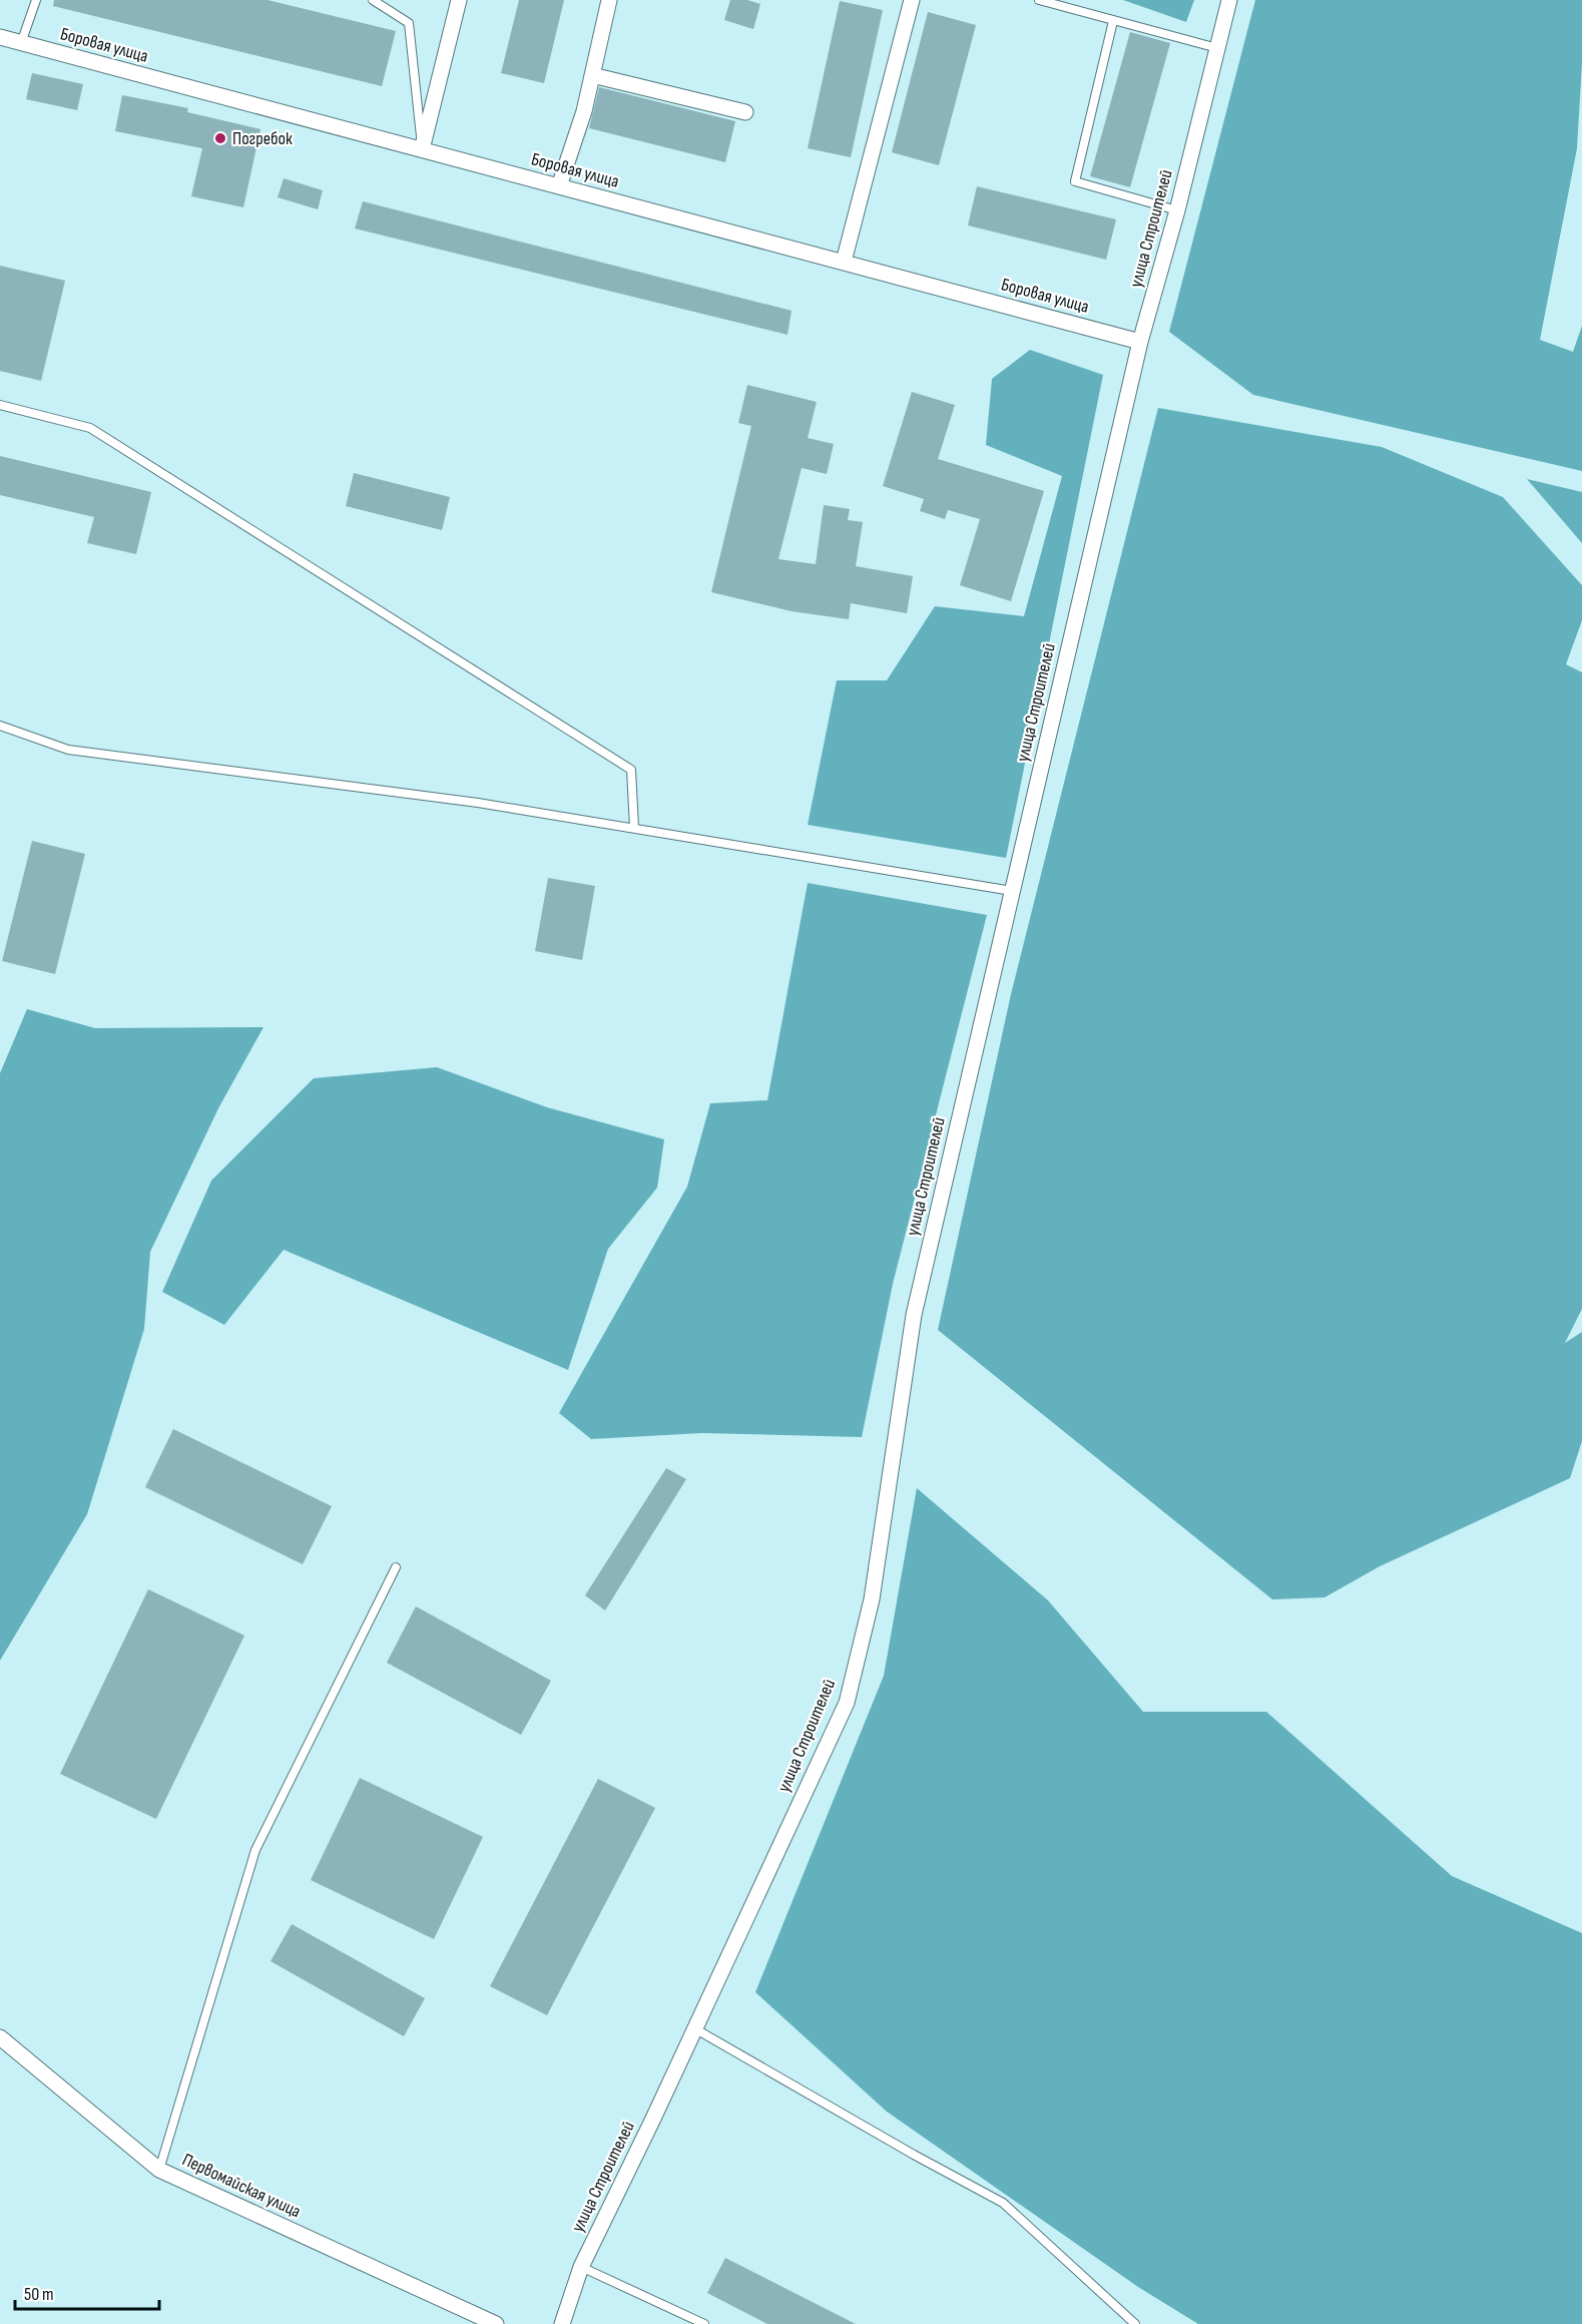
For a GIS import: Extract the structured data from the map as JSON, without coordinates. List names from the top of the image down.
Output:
{
  "streets": {
    "street": ["Боровая улица", "улица Строителей", "Первомайская улица"]
  },
  "crossings": [
    ["Боровая улица", "улица Строителей"]
  ],
  "places": ["Погребок"],
  "scale_bar": "50 m"
}
